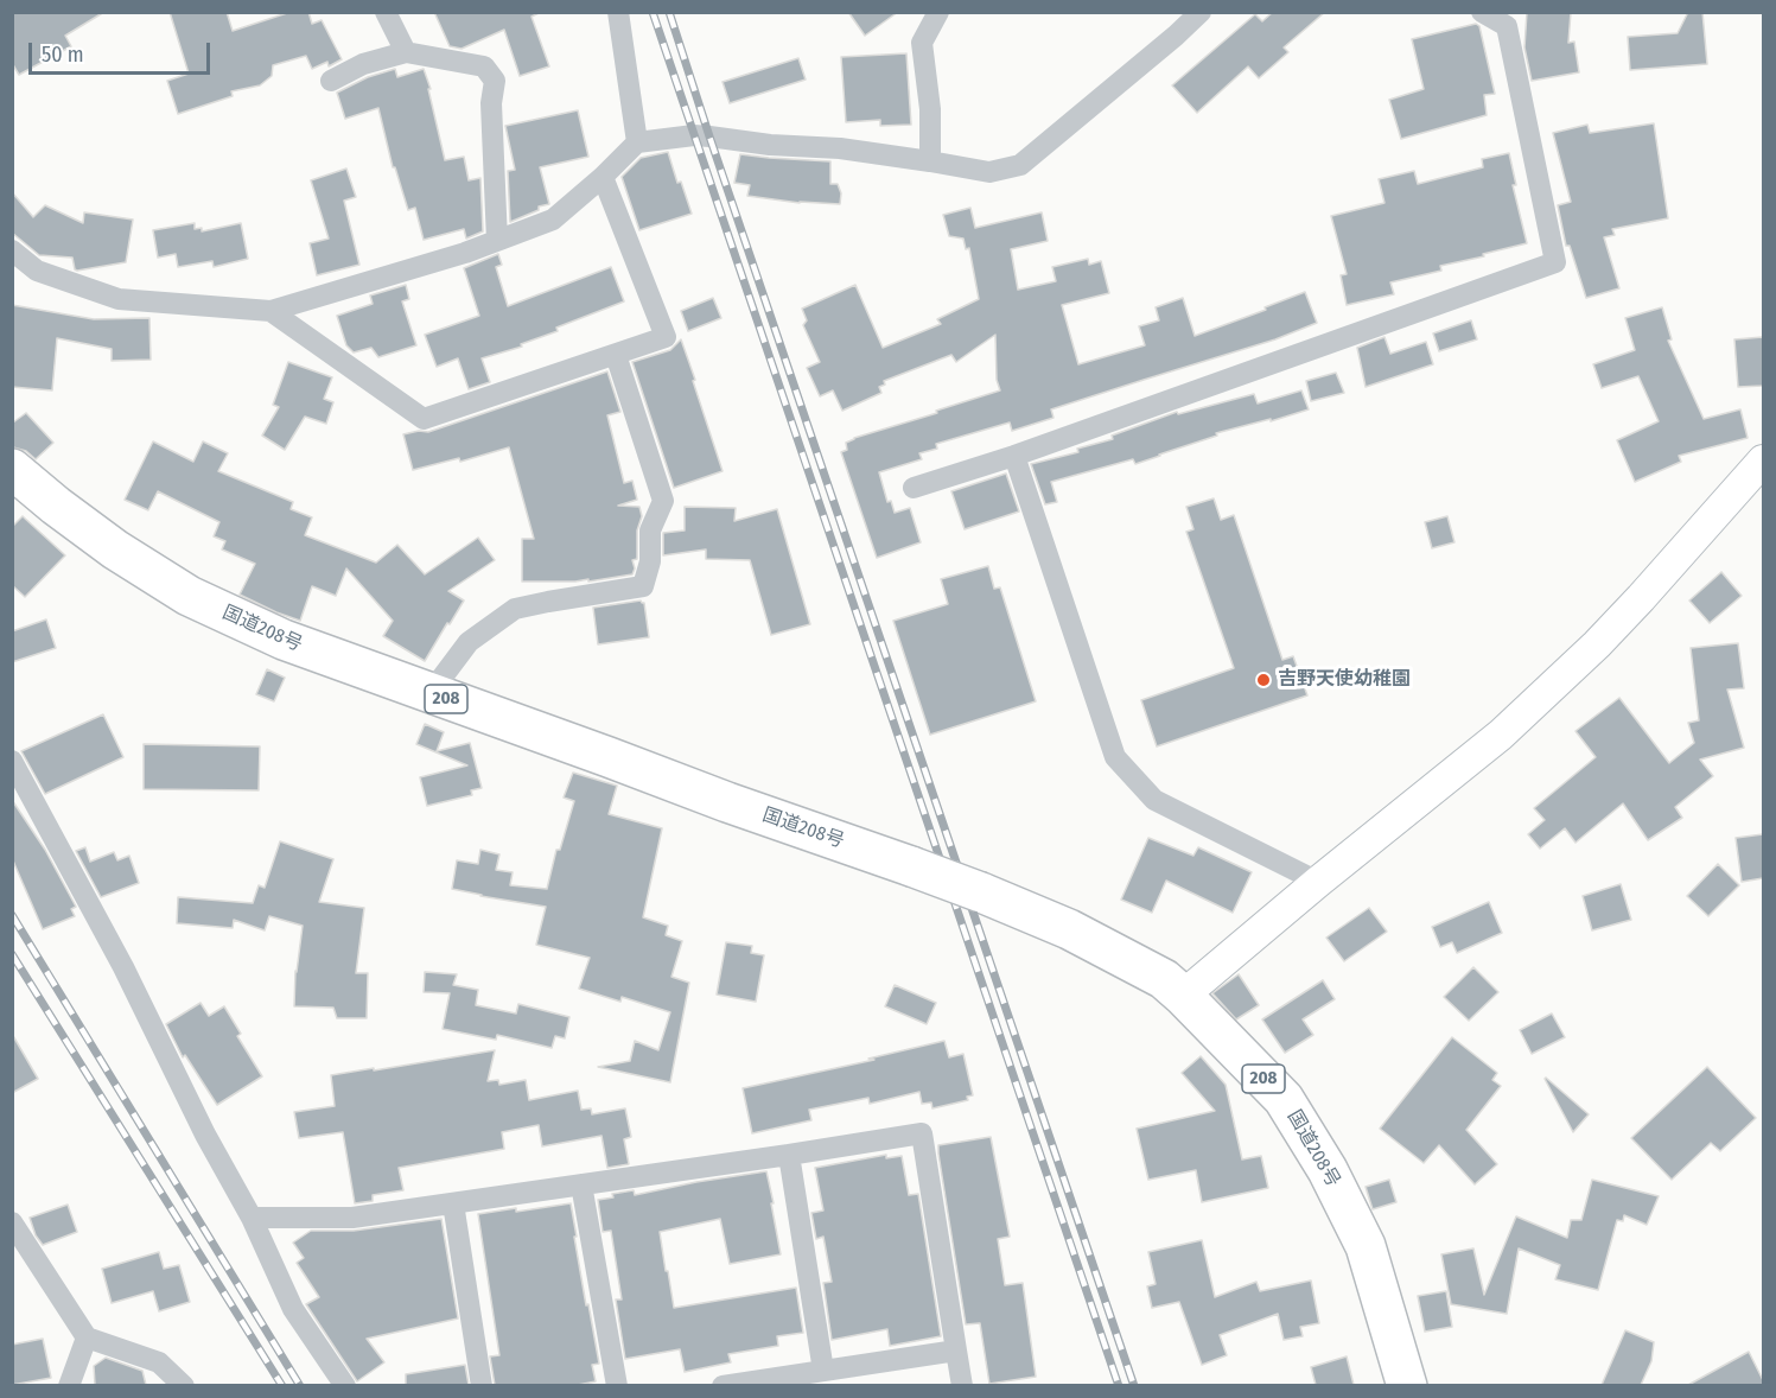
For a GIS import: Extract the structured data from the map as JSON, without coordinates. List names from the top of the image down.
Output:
{
  "streets": {
    "highway": ["国道208号", "208"]
  },
  "places": ["吉野天使幼稚園"],
  "scale_bar": "50 m"
}
